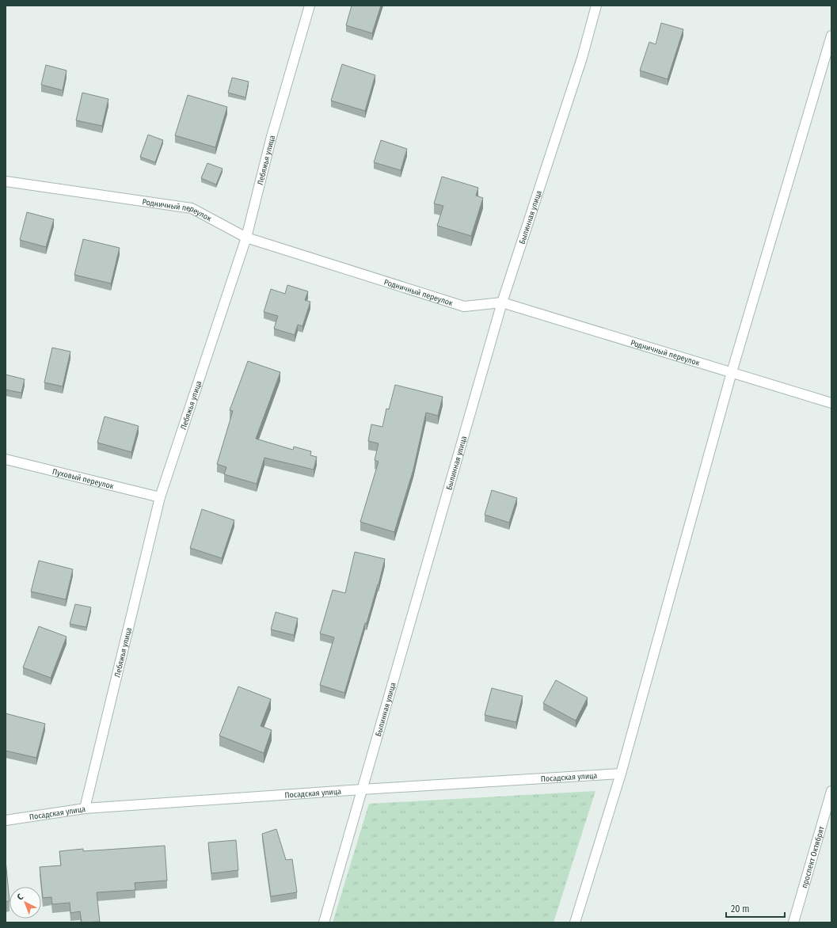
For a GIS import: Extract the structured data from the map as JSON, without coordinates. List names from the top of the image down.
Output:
{
  "streets": {
    "street": [
      "Лебяжья улица",
      "Родничный переулок",
      "Былинная улица",
      "Пуховый переулок",
      "Посадская улица",
      "проспект Октябрят"
    ]
  },
  "crossings": [
    ["Лебяжья улица", "Родничный переулок"],
    ["Лебяжья улица", "Пуховый переулок"],
    ["Лебяжья улица", "Посадская улица"],
    ["Родничный переулок", "Былинная улица"],
    ["Былинная улица", "Посадская улица"]
  ],
  "scale_bar": "20 m",
  "north": "top left"
}
